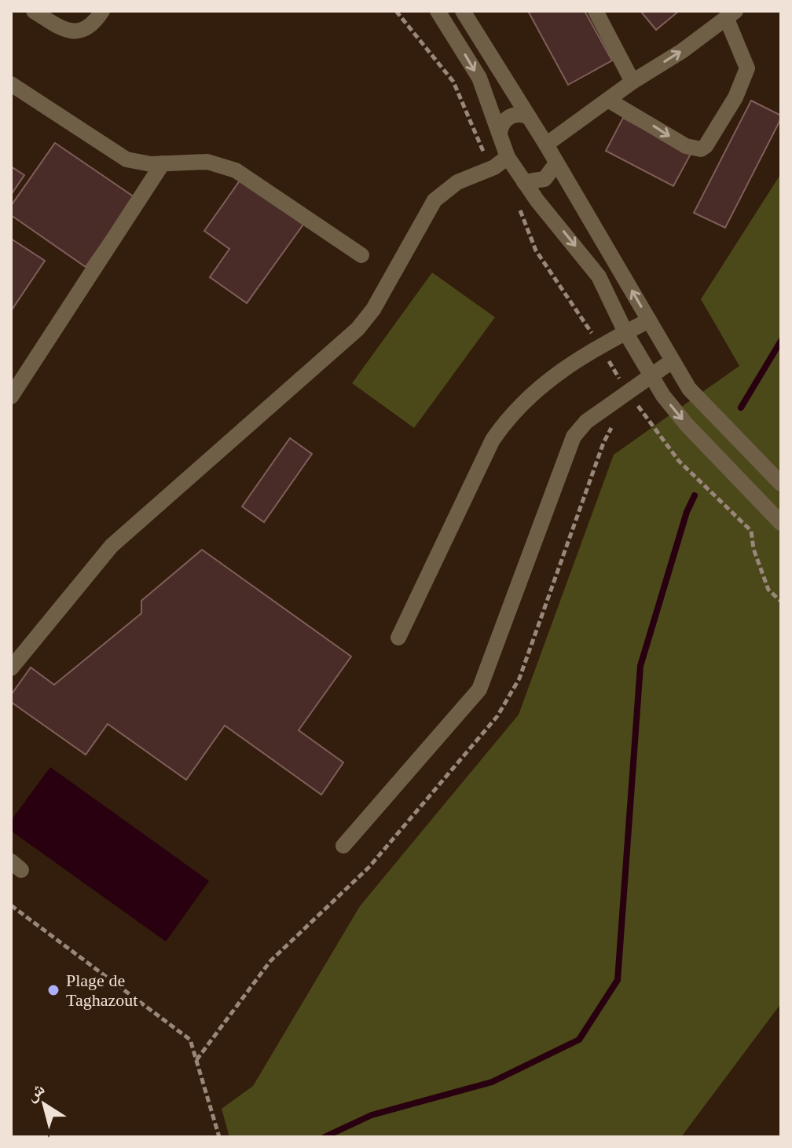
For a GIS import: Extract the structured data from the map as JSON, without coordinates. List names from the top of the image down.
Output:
{
  "places": ["Plage de Taghazout"],
  "north": "top left"
}
